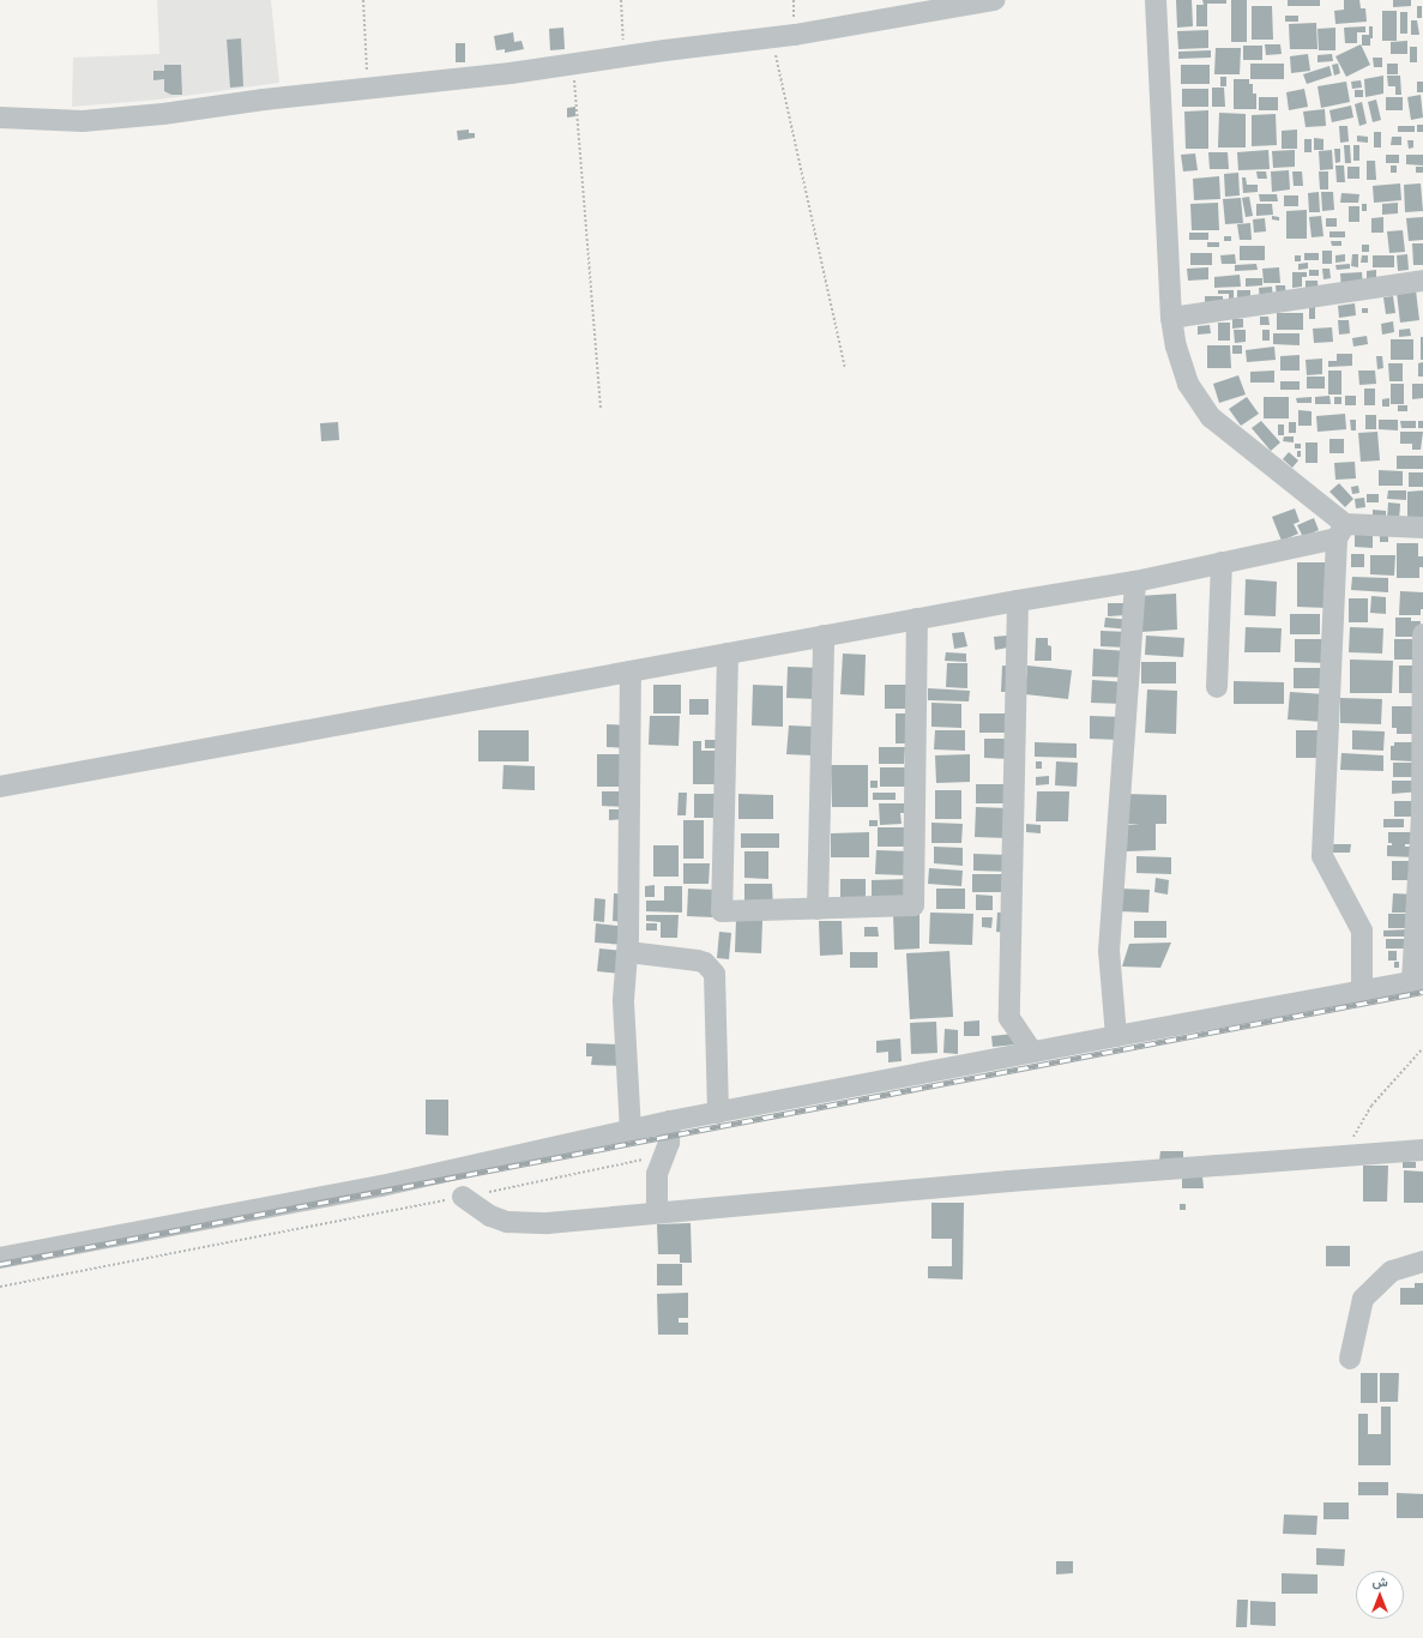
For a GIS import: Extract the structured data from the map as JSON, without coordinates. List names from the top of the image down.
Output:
{
  "north": "top"
}
